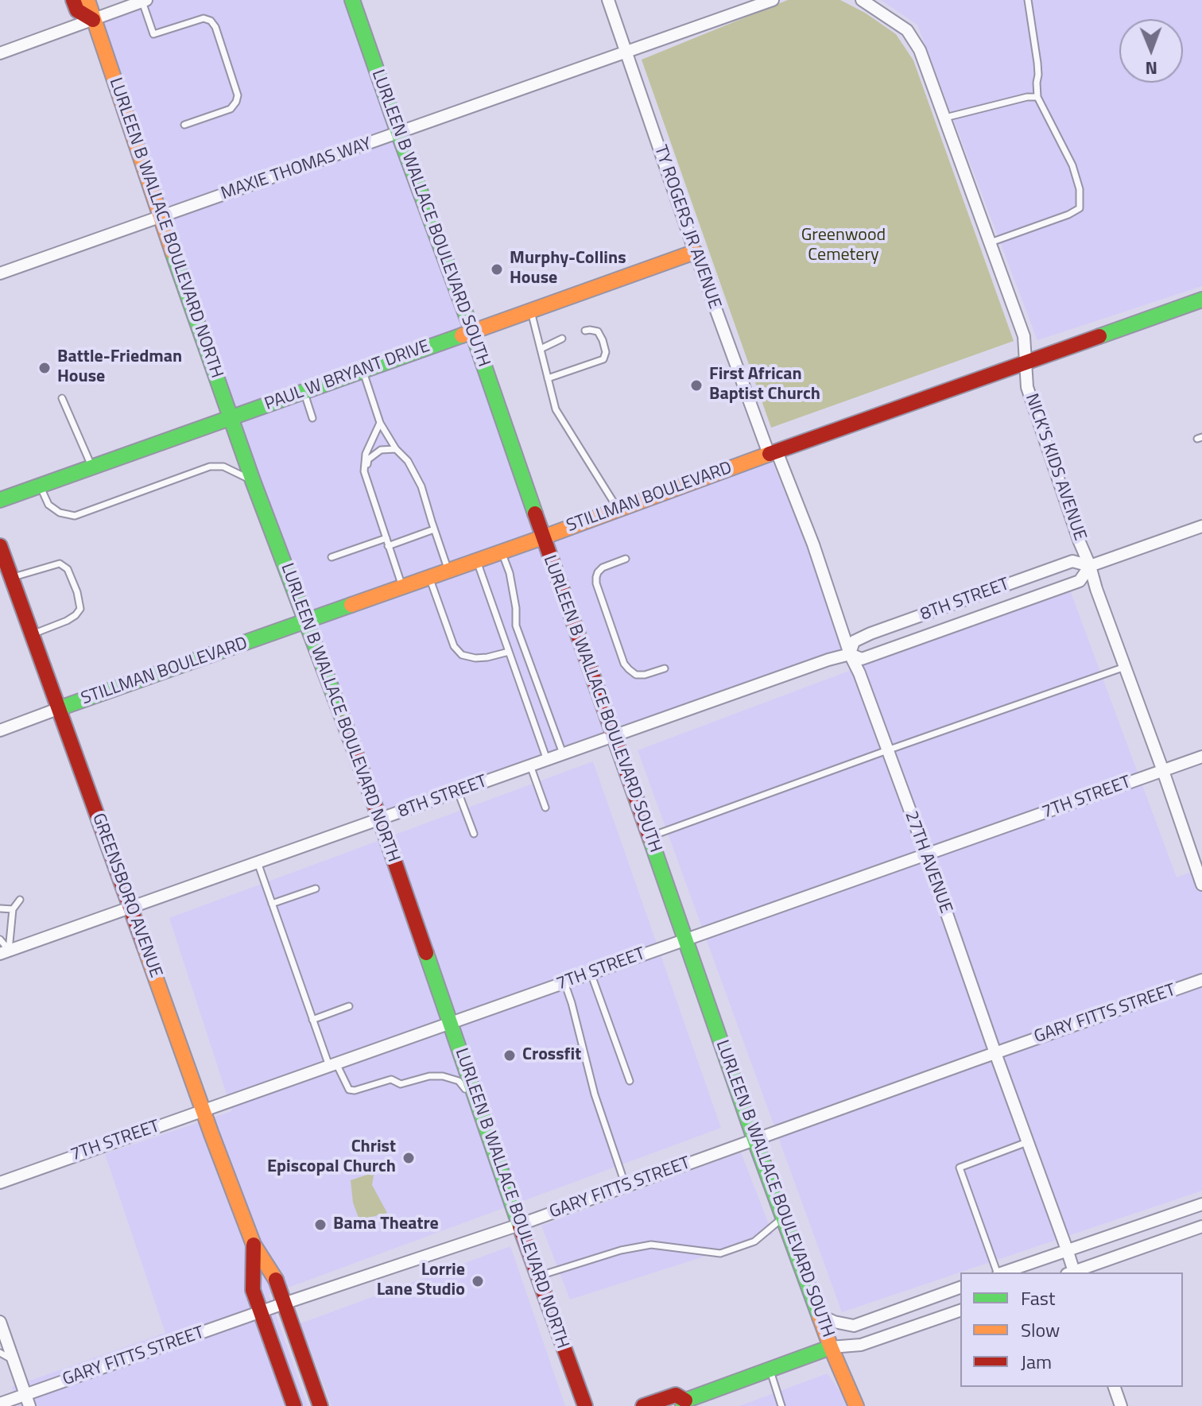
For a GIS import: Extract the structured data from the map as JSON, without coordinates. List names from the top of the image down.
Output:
{
  "streets": {
    "main road": [
      "LURLEEN B WALLACE BOULEVARD SOUTH",
      "LURLEEN B WALLACE BOULEVARD NORTH",
      "PAUL W BRYANT DRIVE",
      "STILLMAN BOULEVARD",
      "GREENSBORO AVENUE"
    ],
    "street": [
      "MAXIE THOMAS WAY",
      "TY ROGERS JR AVENUE",
      "NICK'S KIDS AVENUE",
      "8TH STREET",
      "7TH STREET",
      "27TH AVENUE",
      "GARY FITTS STREET"
    ]
  },
  "crossings": [
    ["MAXIE THOMAS WAY", "LURLEEN B WALLACE BOULEVARD SOUTH"],
    ["MAXIE THOMAS WAY", "TY ROGERS JR AVENUE"],
    ["MAXIE THOMAS WAY", "LURLEEN B WALLACE BOULEVARD NORTH"],
    ["LURLEEN B WALLACE BOULEVARD SOUTH", "PAUL W BRYANT DRIVE"],
    ["LURLEEN B WALLACE BOULEVARD SOUTH", "STILLMAN BOULEVARD"],
    ["LURLEEN B WALLACE BOULEVARD SOUTH", "8TH STREET"],
    ["LURLEEN B WALLACE BOULEVARD SOUTH", "7TH STREET"],
    ["LURLEEN B WALLACE BOULEVARD SOUTH", "GARY FITTS STREET"],
    ["TY ROGERS JR AVENUE", "PAUL W BRYANT DRIVE"],
    ["TY ROGERS JR AVENUE", "STILLMAN BOULEVARD"],
    ["TY ROGERS JR AVENUE", "27TH AVENUE"],
    ["LURLEEN B WALLACE BOULEVARD NORTH", "PAUL W BRYANT DRIVE"],
    ["LURLEEN B WALLACE BOULEVARD NORTH", "STILLMAN BOULEVARD"],
    ["LURLEEN B WALLACE BOULEVARD NORTH", "8TH STREET"],
    ["LURLEEN B WALLACE BOULEVARD NORTH", "7TH STREET"],
    ["LURLEEN B WALLACE BOULEVARD NORTH", "GARY FITTS STREET"],
    ["NICK'S KIDS AVENUE", "STILLMAN BOULEVARD"],
    ["NICK'S KIDS AVENUE", "8TH STREET"],
    ["NICK'S KIDS AVENUE", "7TH STREET"],
    ["STILLMAN BOULEVARD", "27TH AVENUE"],
    ["STILLMAN BOULEVARD", "GREENSBORO AVENUE"],
    ["8TH STREET", "27TH AVENUE"],
    ["8TH STREET", "GREENSBORO AVENUE"],
    ["7TH STREET", "27TH AVENUE"],
    ["7TH STREET", "GREENSBORO AVENUE"],
    ["27TH AVENUE", "GARY FITTS STREET"],
    ["GREENSBORO AVENUE", "GARY FITTS STREET"]
  ],
  "parks": ["Greenwood Cemetery"],
  "places": [
    "Murphy-Collins House",
    "Battle-Friedman House",
    "First African Baptist Church",
    "Crossfit",
    "Christ Episcopal Church",
    "Bama Theatre",
    "Lorrie Lane Studio"
  ],
  "legend": ["Fast", "Slow", "Jam"],
  "north": "bottom"
}
